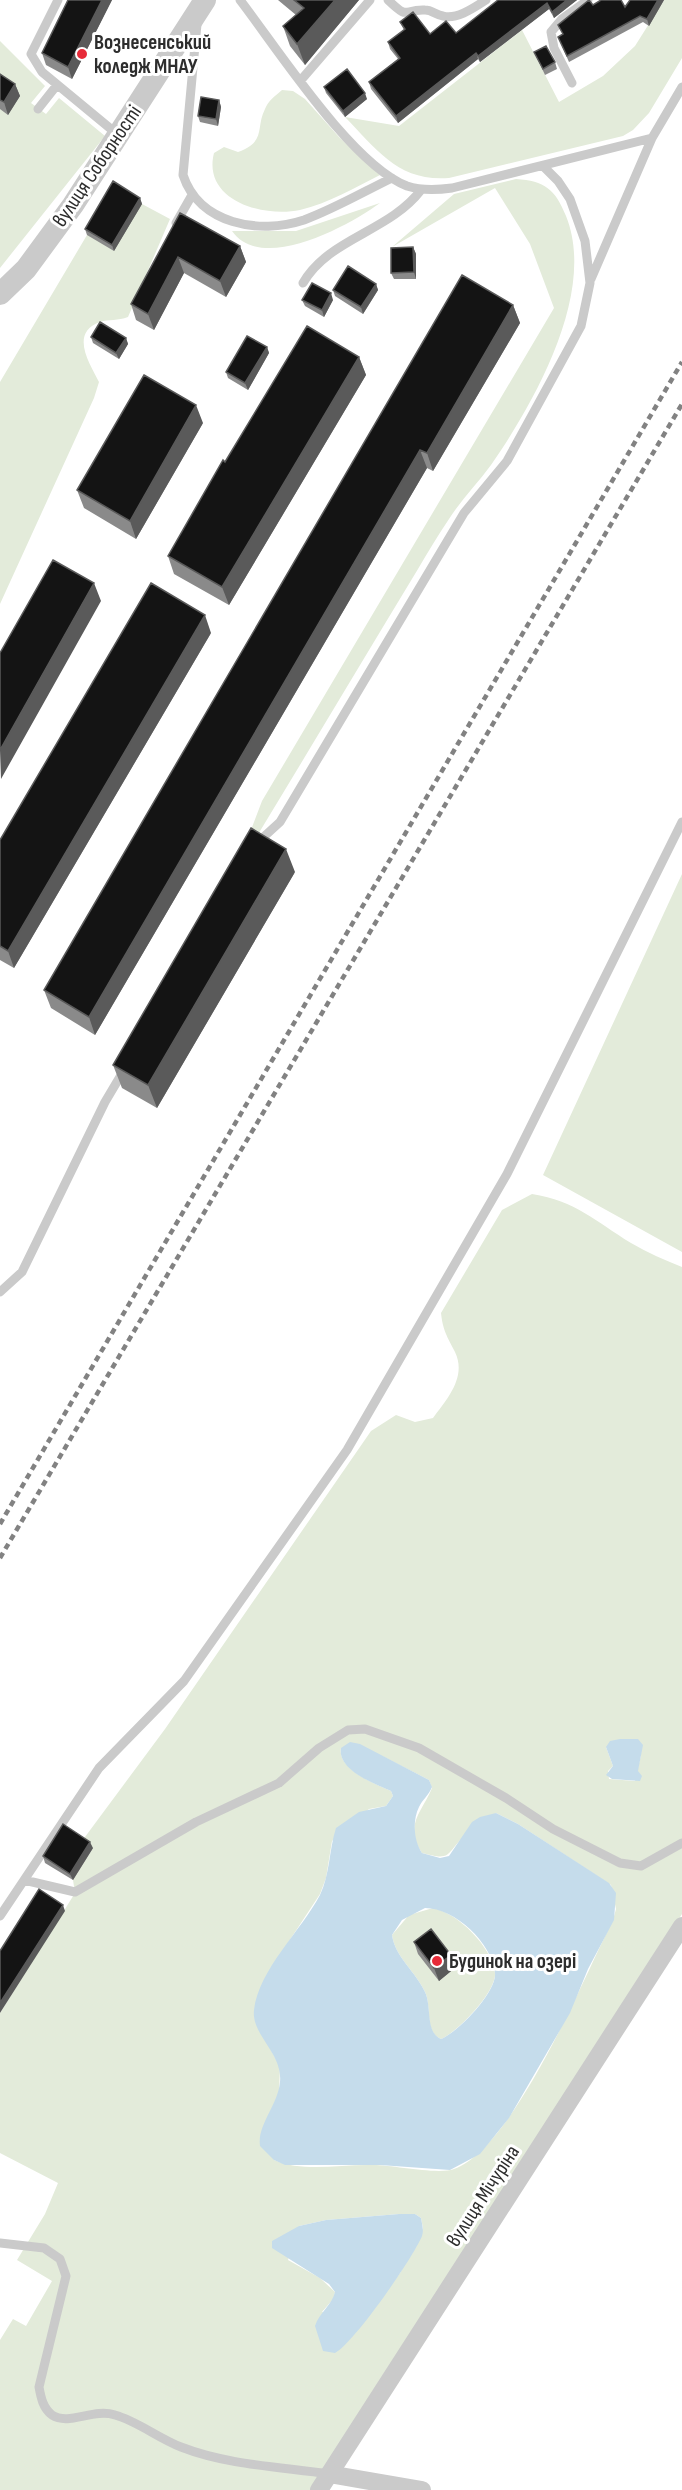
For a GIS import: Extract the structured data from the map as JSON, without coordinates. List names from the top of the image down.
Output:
{
  "streets": {
    "street": ["вулиця Соборності", "вулиця Мічуріна"]
  },
  "places": ["Вознесенський коледж МНАУ", "Будинок на озері"]
}
